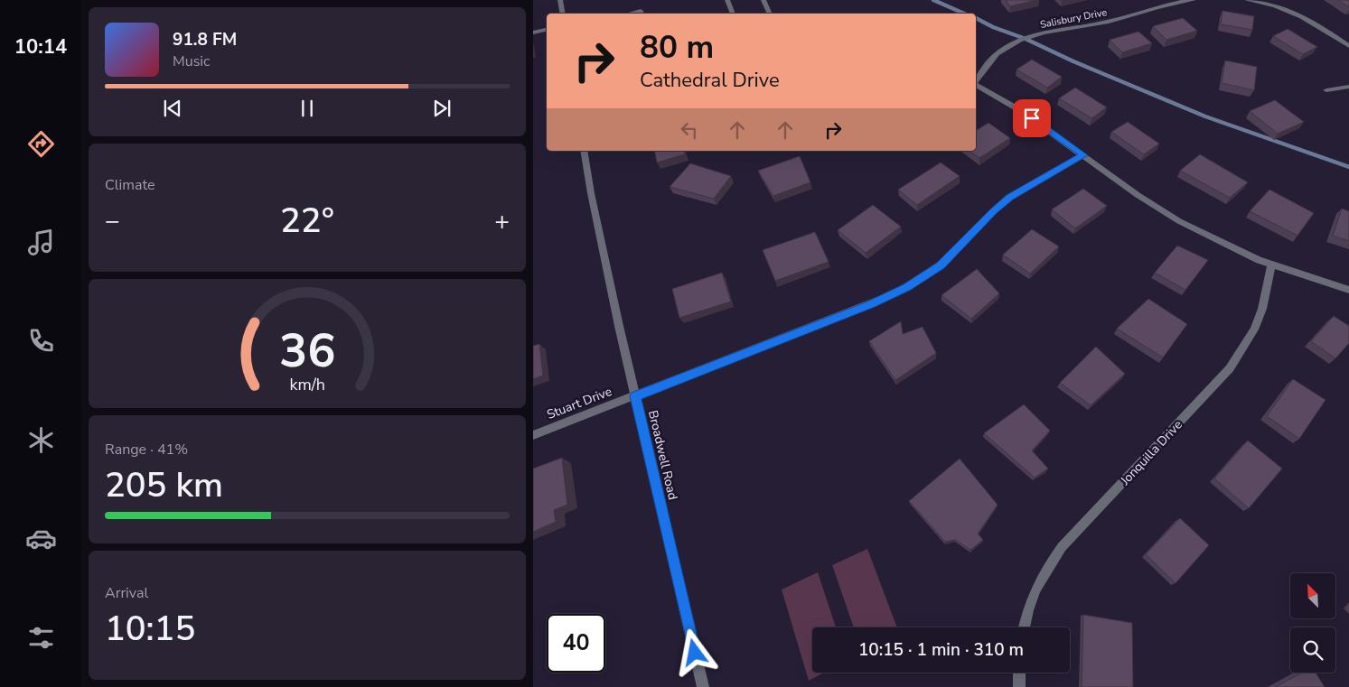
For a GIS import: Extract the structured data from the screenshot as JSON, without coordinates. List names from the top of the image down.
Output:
{
  "streets": {
    "street": [
      "Salisbury Drive",
      "Stuart Drive",
      "Jonquilla Drive",
      "Broadwell Road"
    ]
  },
  "crossings": [
    ["Stuart Drive", "Broadwell Road"]
  ],
  "north": "top left",
  "page": {
    "tabs": "10:14",
    "turn": ["80 m", "Cathedral Drive"],
    "song": ["91.8 FM", "Music"],
    "tile": [
      "Climate",
      ["Range · 41%", "205 km"],
      ["Arrival", "10:15"]
    ],
    "heat": ["−", "22°", "+"],
    "limit": "40",
    "trip": "10:15 · 1 min · 310 m",
    "gauge": ["36", "km/h"]
  }
}
